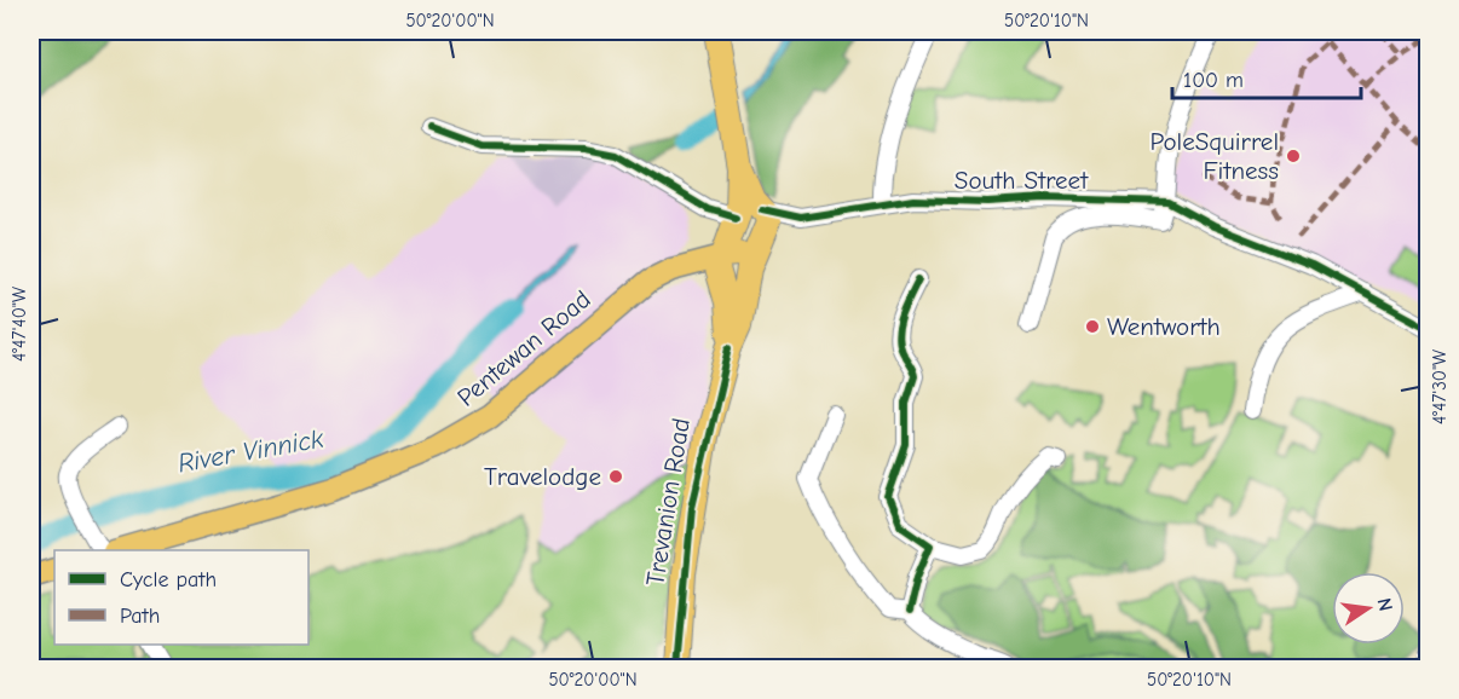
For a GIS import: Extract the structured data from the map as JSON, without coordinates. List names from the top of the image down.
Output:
{
  "streets": {
    "highway": ["Trevanion Road"],
    "main road": ["Pentewan Road"],
    "street": ["South Street"]
  },
  "water": ["River Vinnick"],
  "places": ["PoleSquirrel Fitness", "Wentworth", "Travelodge"],
  "legend": ["Cycle path", "Path"],
  "scale_bar": "100 m",
  "north": "right",
  "coordinates": [
    "50°20'00\"N",
    "50°20'10\"N",
    "4°47'40\"W",
    "4°47'30\"W"
  ]
}
